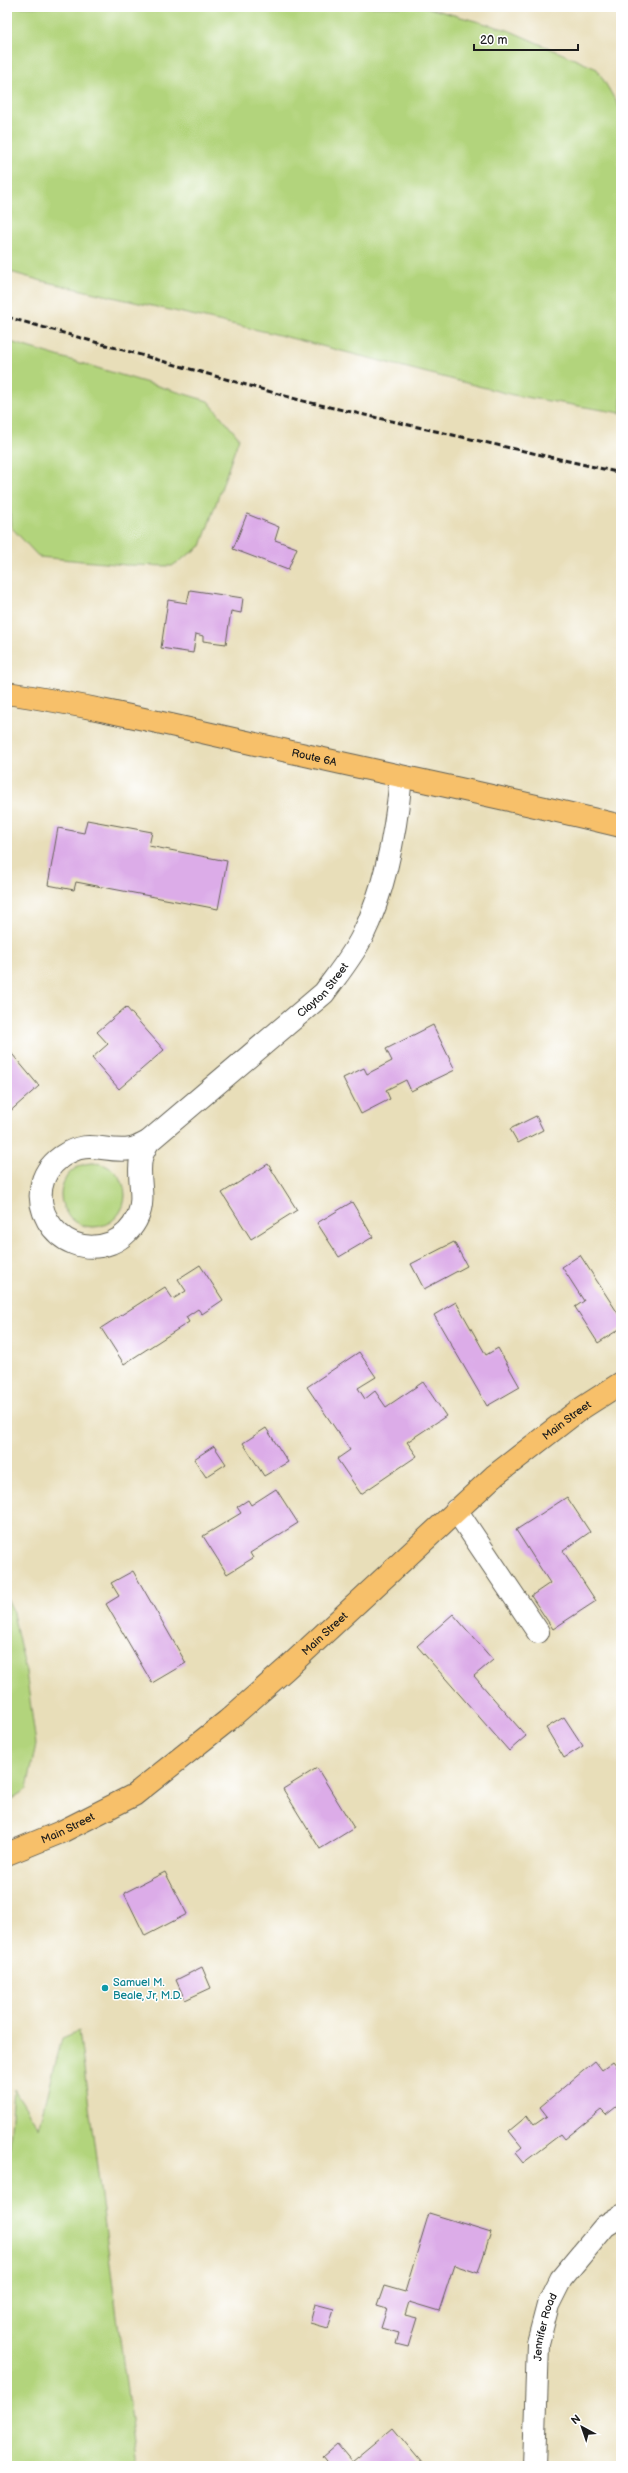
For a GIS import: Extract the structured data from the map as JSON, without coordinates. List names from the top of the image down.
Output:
{
  "streets": {
    "main road": ["Route 6A", "Main Street"],
    "street": ["Clayton Street", "Jennifer Road"]
  },
  "crossings": [
    ["Route 6A", "Clayton Street"]
  ],
  "places": ["Samuel M. Beale, Jr, M.D."],
  "scale_bar": "20 m",
  "north": "top left"
}
